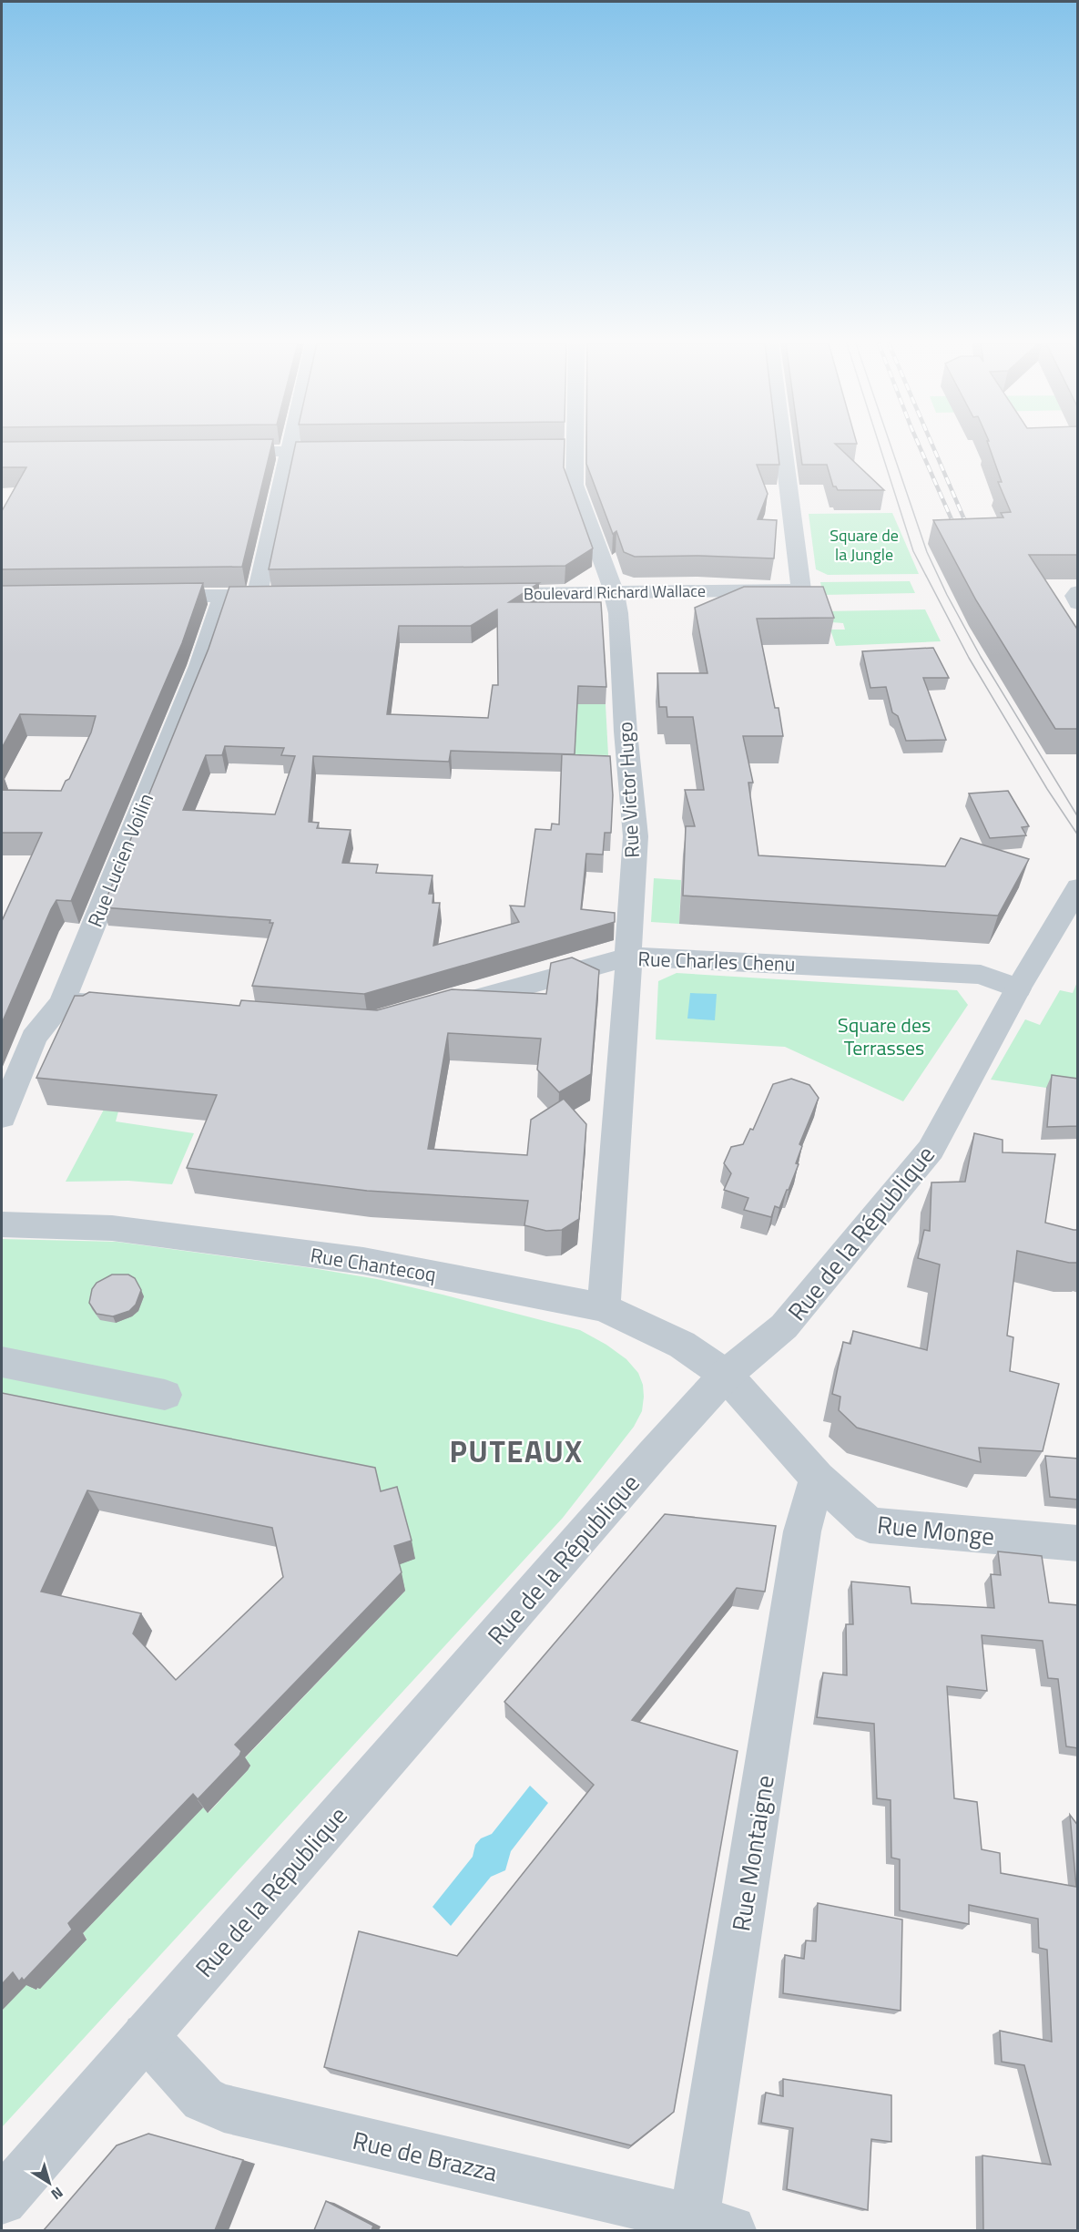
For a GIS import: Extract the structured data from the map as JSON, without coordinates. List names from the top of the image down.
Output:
{
  "streets": {
    "street": [
      "Boulevard Richard Wallace",
      "Rue Victor Hugo",
      "Rue Lucien Voilin",
      "Rue Charles Chenu",
      "Rue de la République",
      "Rue Chantecoq",
      "Rue Monge",
      "Rue Montaigne",
      "Rue de Brazza"
    ]
  },
  "crossings": [
    ["Boulevard Richard Wallace", "Rue Victor Hugo"],
    ["Rue Victor Hugo", "Rue Charles Chenu"],
    ["Rue Victor Hugo", "Rue Chantecoq"],
    ["Rue Charles Chenu", "Rue de la République"],
    ["Rue de la République", "Rue Chantecoq"],
    ["Rue de la République", "Rue Monge"],
    ["Rue de la République", "Rue de Brazza"],
    ["Rue Chantecoq", "Rue Monge"],
    ["Rue Monge", "Rue Montaigne"],
    ["Rue Montaigne", "Rue de Brazza"]
  ],
  "districts": ["PUTEAUX"],
  "parks": ["Square de la Jungle", "Square des Terrasses"],
  "north": "bottom right"
}
